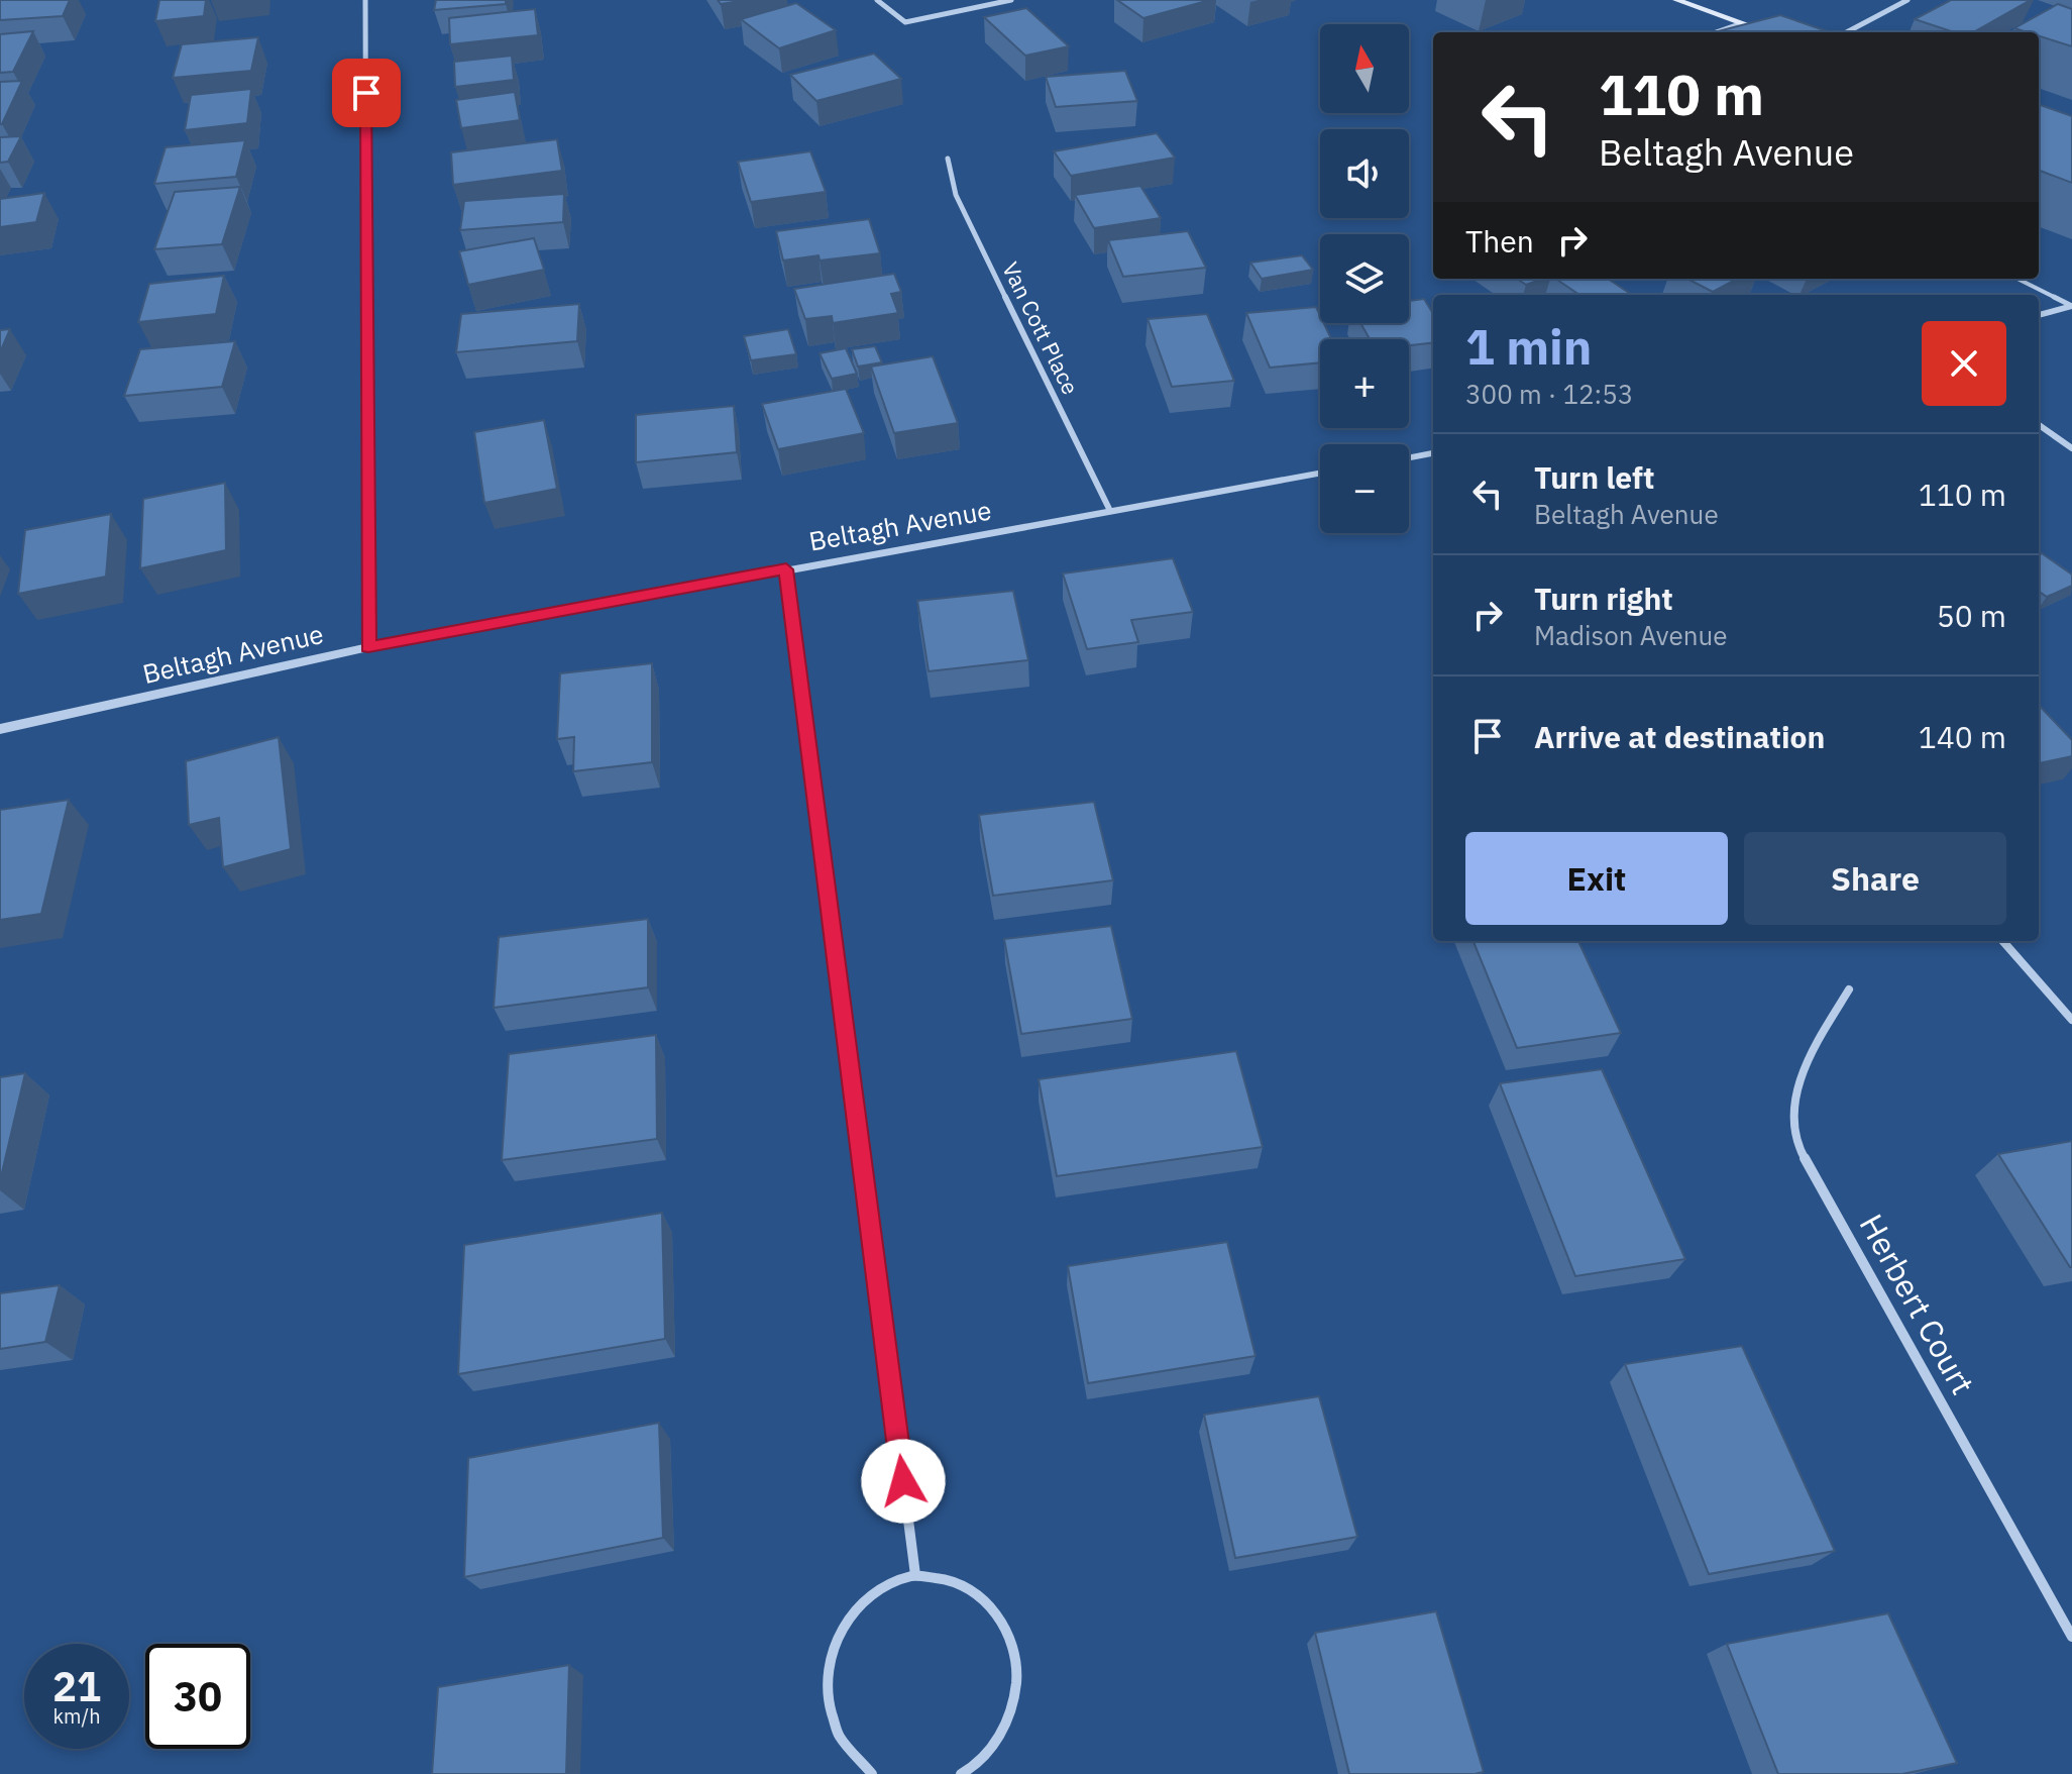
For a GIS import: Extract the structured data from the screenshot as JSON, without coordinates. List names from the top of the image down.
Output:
{
  "streets": {
    "street": ["Van Cott Place", "Beltagh Avenue", "Herbert Court"]
  },
  "crossings": [
    ["Van Cott Place", "Beltagh Avenue"]
  ],
  "north": "top",
  "page": {
    "map_buttons": ["+", "−"],
    "turn": ["110 m", "Beltagh Avenue"],
    "then": "Then",
    "heading": ["1 min", "300 m · 12:53"],
    "list": [
      {
        "name": "Turn left",
        "note": "Beltagh Avenue",
        "value": "110 m"
      },
      {
        "name": "Turn right",
        "note": "Madison Avenue",
        "value": "50 m"
      },
      {
        "name": "Arrive at destination",
        "value": "140 m"
      }
    ],
    "buttons": ["Exit", "Share"],
    "speed": "21 km/h",
    "limit": "30"
  }
}
